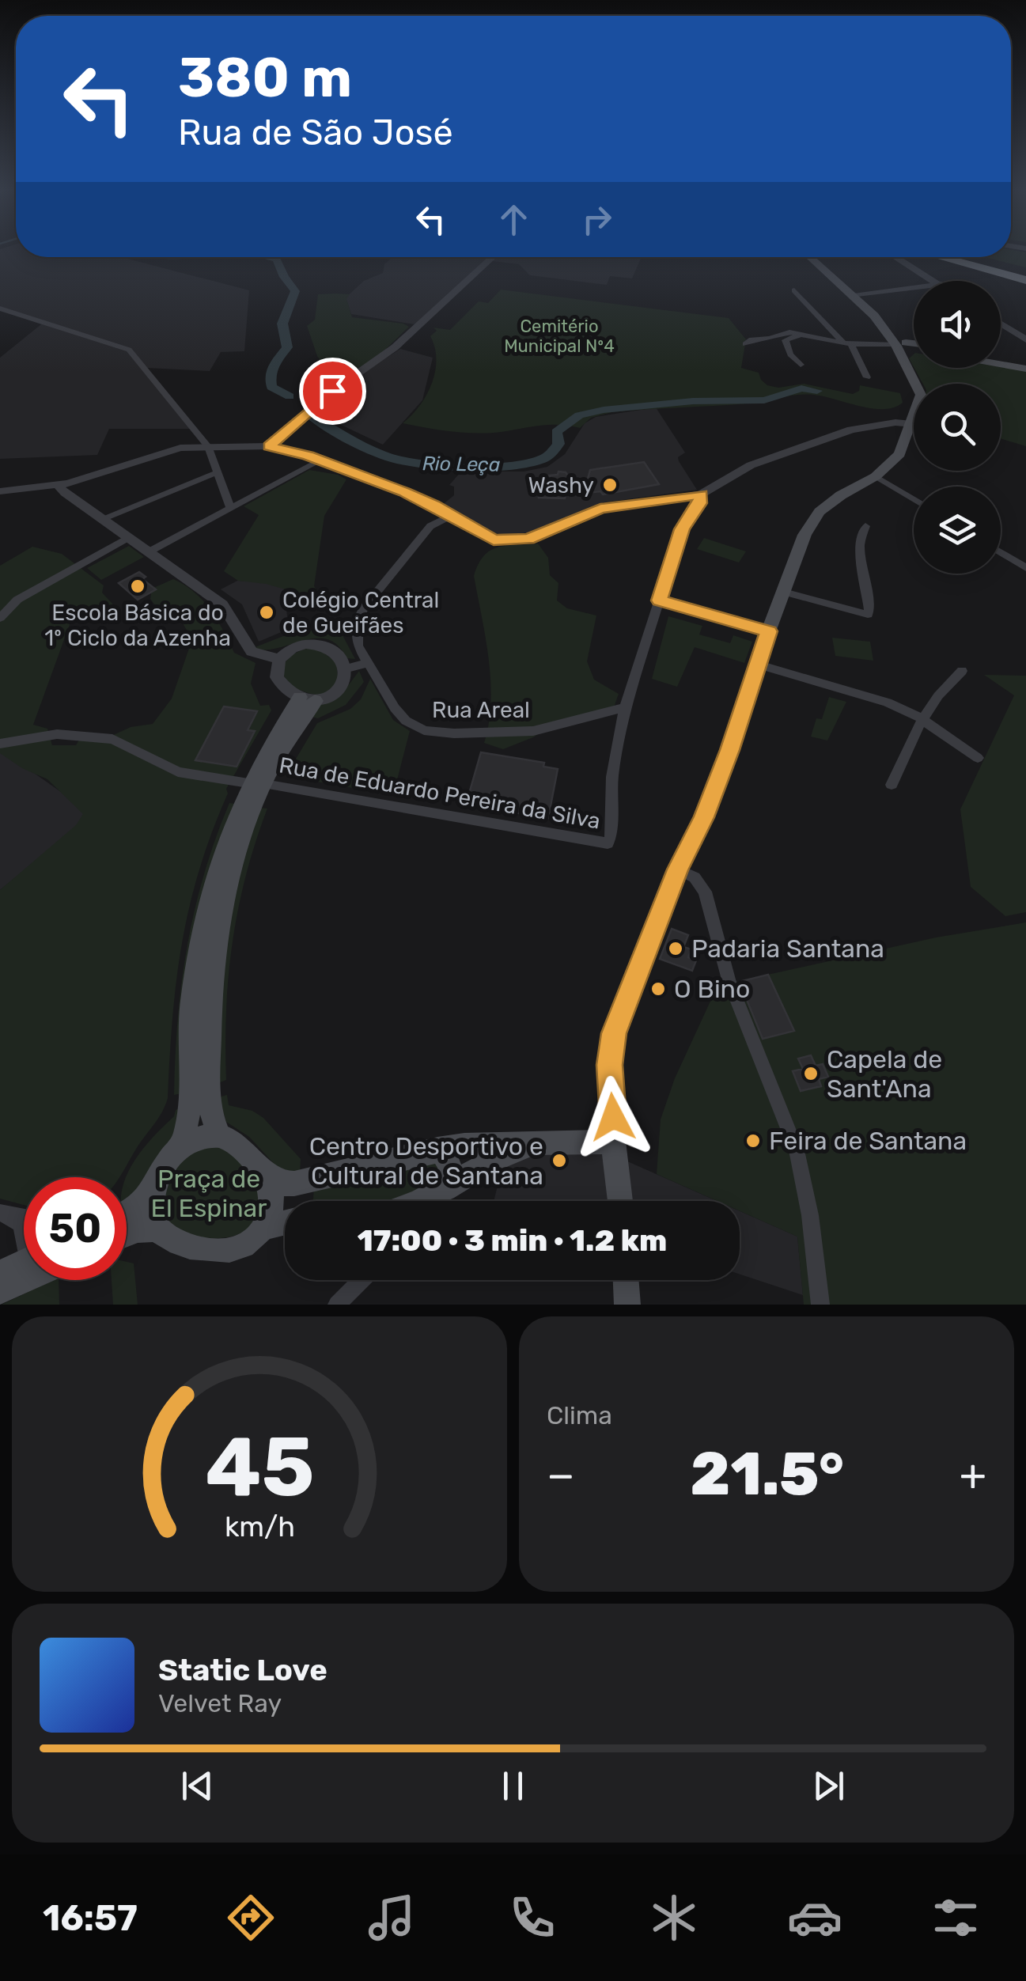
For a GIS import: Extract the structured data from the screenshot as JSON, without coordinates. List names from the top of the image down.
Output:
{
  "streets": {
    "street": ["Rua Areal", "Rua de Eduardo Pereira da Silva"]
  },
  "crossings": [
    ["Rua Areal", "Rua de Eduardo Pereira da Silva"]
  ],
  "water": ["Rio Leça"],
  "parks": ["Cemitério Municipal Nº4", "Praça de El Espinar"],
  "places": [
    "Washy",
    "Escola Básica do 1º Ciclo da Azenha",
    "Colégio Central de Gueifães",
    "Padaria Santana",
    "O Bino",
    "Capela de Sant'Ana",
    "Feira de Santana",
    "Centro Desportivo e Cultural de Santana"
  ],
  "page": {
    "turn": ["380 m", "Rua de São José"],
    "limit": "50",
    "trip": "17:00 · 3 min · 1.2 km",
    "tile": "Clima",
    "heat": ["−", "21.5°", "+"],
    "song": ["Static Love", "Velvet Ray"],
    "tabs": "16:57",
    "gauge": ["45", "km/h"]
  }
}
